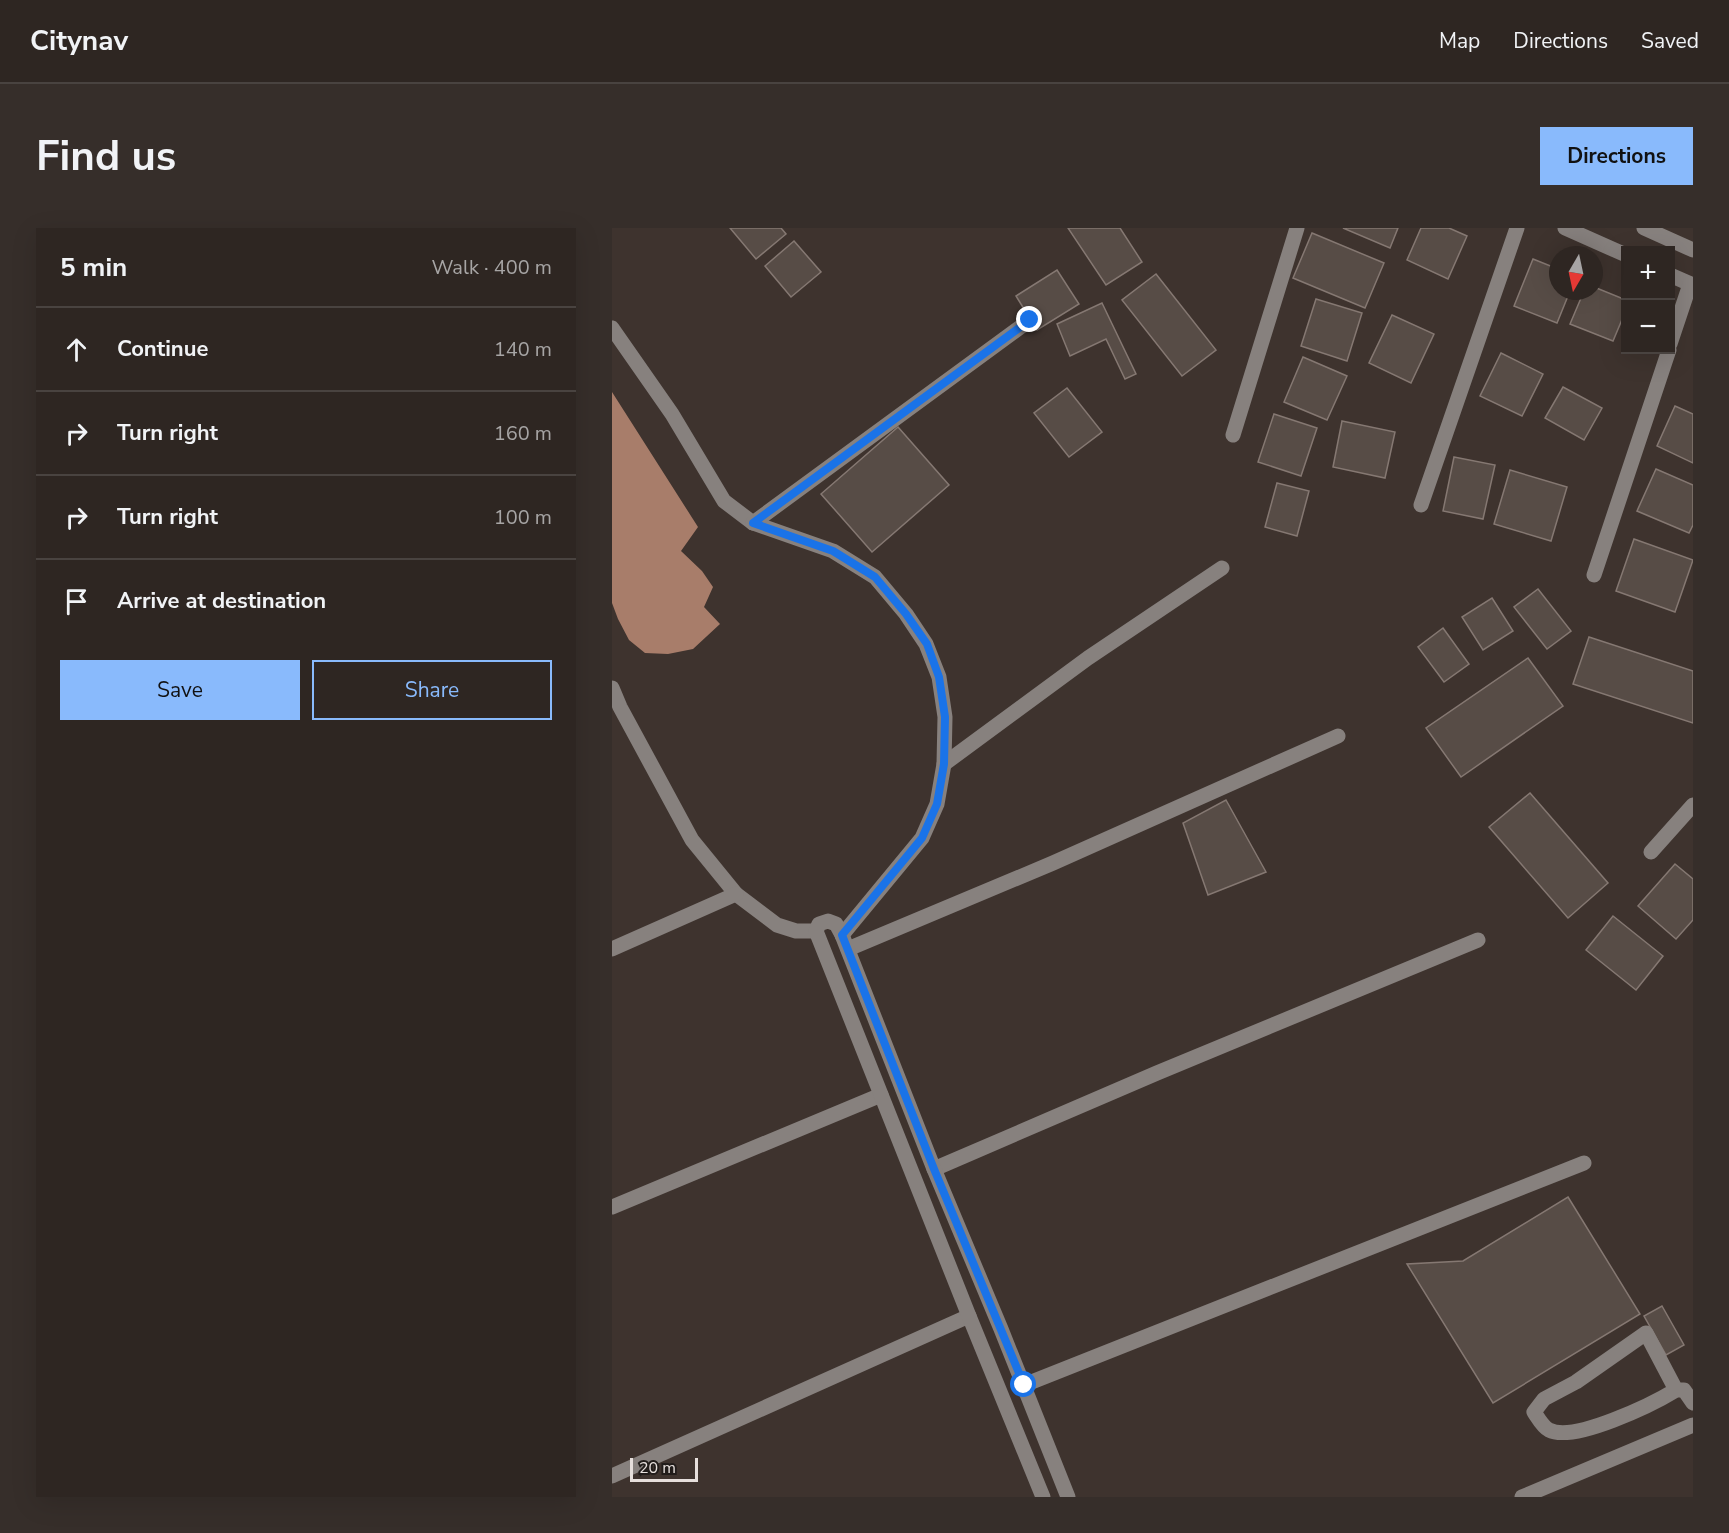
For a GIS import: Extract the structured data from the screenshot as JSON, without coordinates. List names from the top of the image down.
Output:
{
  "scale_bar": "20 m",
  "north": "bottom",
  "page": {
    "header": "Citynav",
    "nav": ["Map", "Directions", "Saved"],
    "buttons": [
      "Directions",
      ["Save", "Share"]
    ],
    "title": "Find us",
    "heading": ["5 min", "Walk · 400 m"],
    "map_buttons": ["+", "−"],
    "list": [
      ["Continue", "140 m"],
      ["Turn right", "160 m"],
      ["Turn right", "100 m"],
      "Arrive at destination"
    ],
    "scale": "20 m"
  }
}
